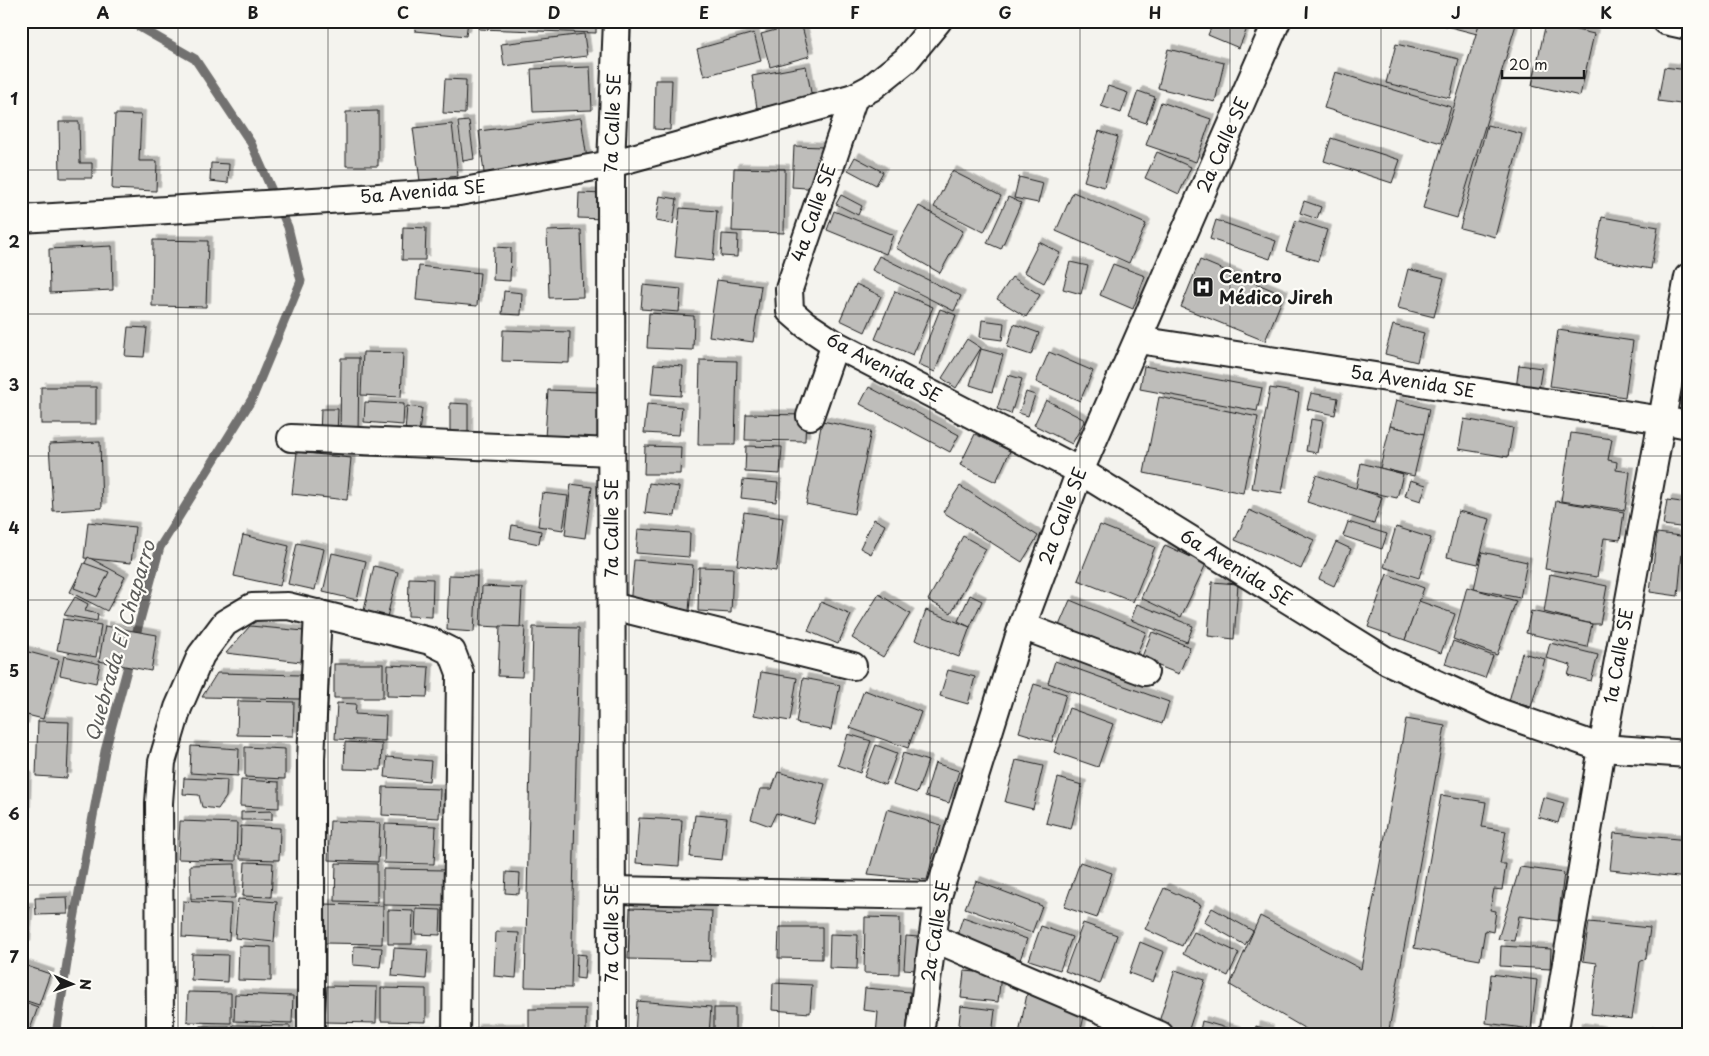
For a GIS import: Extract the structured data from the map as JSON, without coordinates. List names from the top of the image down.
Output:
{
  "streets": {
    "street": [
      "7a Calle SE",
      "2a Calle SE",
      "5a Avenida SE",
      "4a Calle SE",
      "6a Avenida SE",
      "1a Calle SE"
    ]
  },
  "crossings": [
    ["7a Calle SE", "5a Avenida SE"],
    ["2a Calle SE", "5a Avenida SE"],
    ["2a Calle SE", "6a Avenida SE"],
    ["5a Avenida SE", "4a Calle SE"],
    ["5a Avenida SE", "1a Calle SE"],
    ["4a Calle SE", "6a Avenida SE"],
    ["6a Avenida SE", "1a Calle SE"]
  ],
  "water": ["Quebrada El Chaparro"],
  "places": {
    "hospital": ["Centro Médico Jireh"]
  },
  "scale_bar": "20 m",
  "north": "right",
  "grid": {
    "columns": [
      "A",
      "B",
      "C",
      "D",
      "E",
      "F",
      "G",
      "H",
      "I",
      "J",
      "K"
    ],
    "rows": [
      "1",
      "2",
      "3",
      "4",
      "5",
      "6",
      "7"
    ]
  }
}
